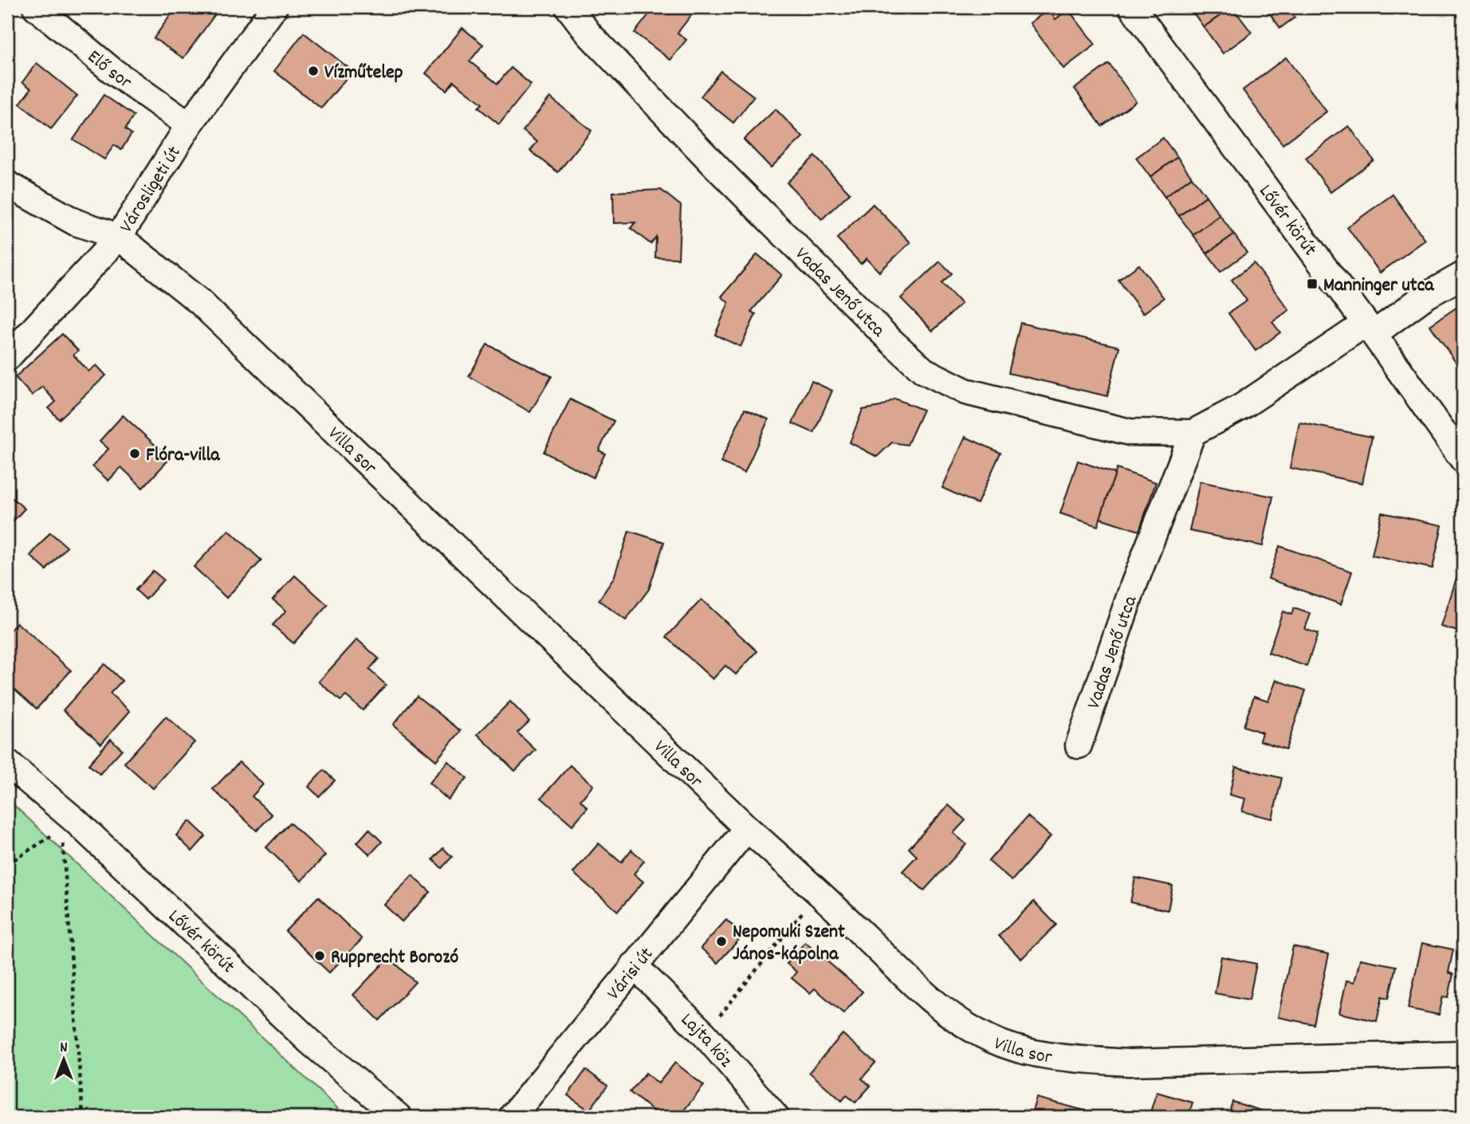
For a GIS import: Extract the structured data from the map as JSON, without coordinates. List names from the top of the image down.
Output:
{
  "streets": {
    "street": [
      "Elő sor",
      "Városligeti út",
      "Lővér körút",
      "Vadas Jenő utca",
      "Villa sor",
      "Várisi út",
      "Lajta köz"
    ]
  },
  "crossings": [
    ["Elő sor", "Városligeti út"],
    ["Városligeti út", "Villa sor"],
    ["Lővér körút", "Vadas Jenő utca"],
    ["Villa sor", "Várisi út"],
    ["Várisi út", "Lajta köz"]
  ],
  "places": {
    "other": [
      "Vízműtelep",
      "Flóra-villa",
      "Nepomuki Szent János-kápolna",
      "Rupprecht Borozó"
    ],
    "transit": ["Manninger utca"]
  },
  "north": "top"
}
